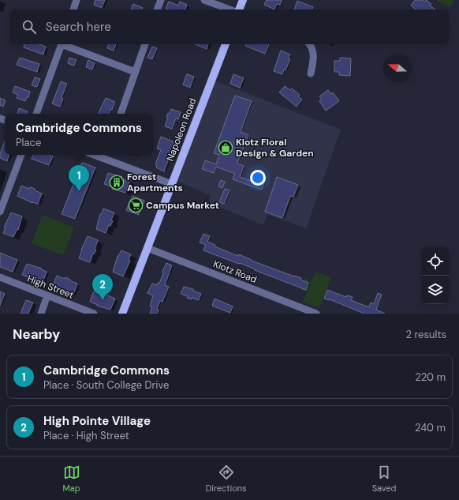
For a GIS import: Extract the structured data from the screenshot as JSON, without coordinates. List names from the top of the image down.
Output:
{
  "streets": {
    "main road": ["Napoleon Road"],
    "street": ["Klotz Road", "High Street"]
  },
  "crossings": [
    ["Napoleon Road", "Klotz Road"]
  ],
  "places": {
    "shop": ["Klotz Floral Design & Garden"],
    "building": ["Forest Apartments"],
    "supermarket": ["Campus Market"]
  },
  "north": "left",
  "page": {
    "search": "Search here",
    "popup": ["Cambridge Commons", "Place"],
    "pins": ["1", "2"],
    "heading": ["Nearby", "2 results"],
    "list": [
      {
        "mark": "1",
        "name": "Cambridge Commons",
        "note": "Place · South College Drive",
        "value": "220 m"
      },
      {
        "mark": "2",
        "name": "High Pointe Village",
        "note": "Place · High Street",
        "value": "240 m"
      }
    ],
    "nav": ["Map", "Directions", "Saved"]
  }
}
